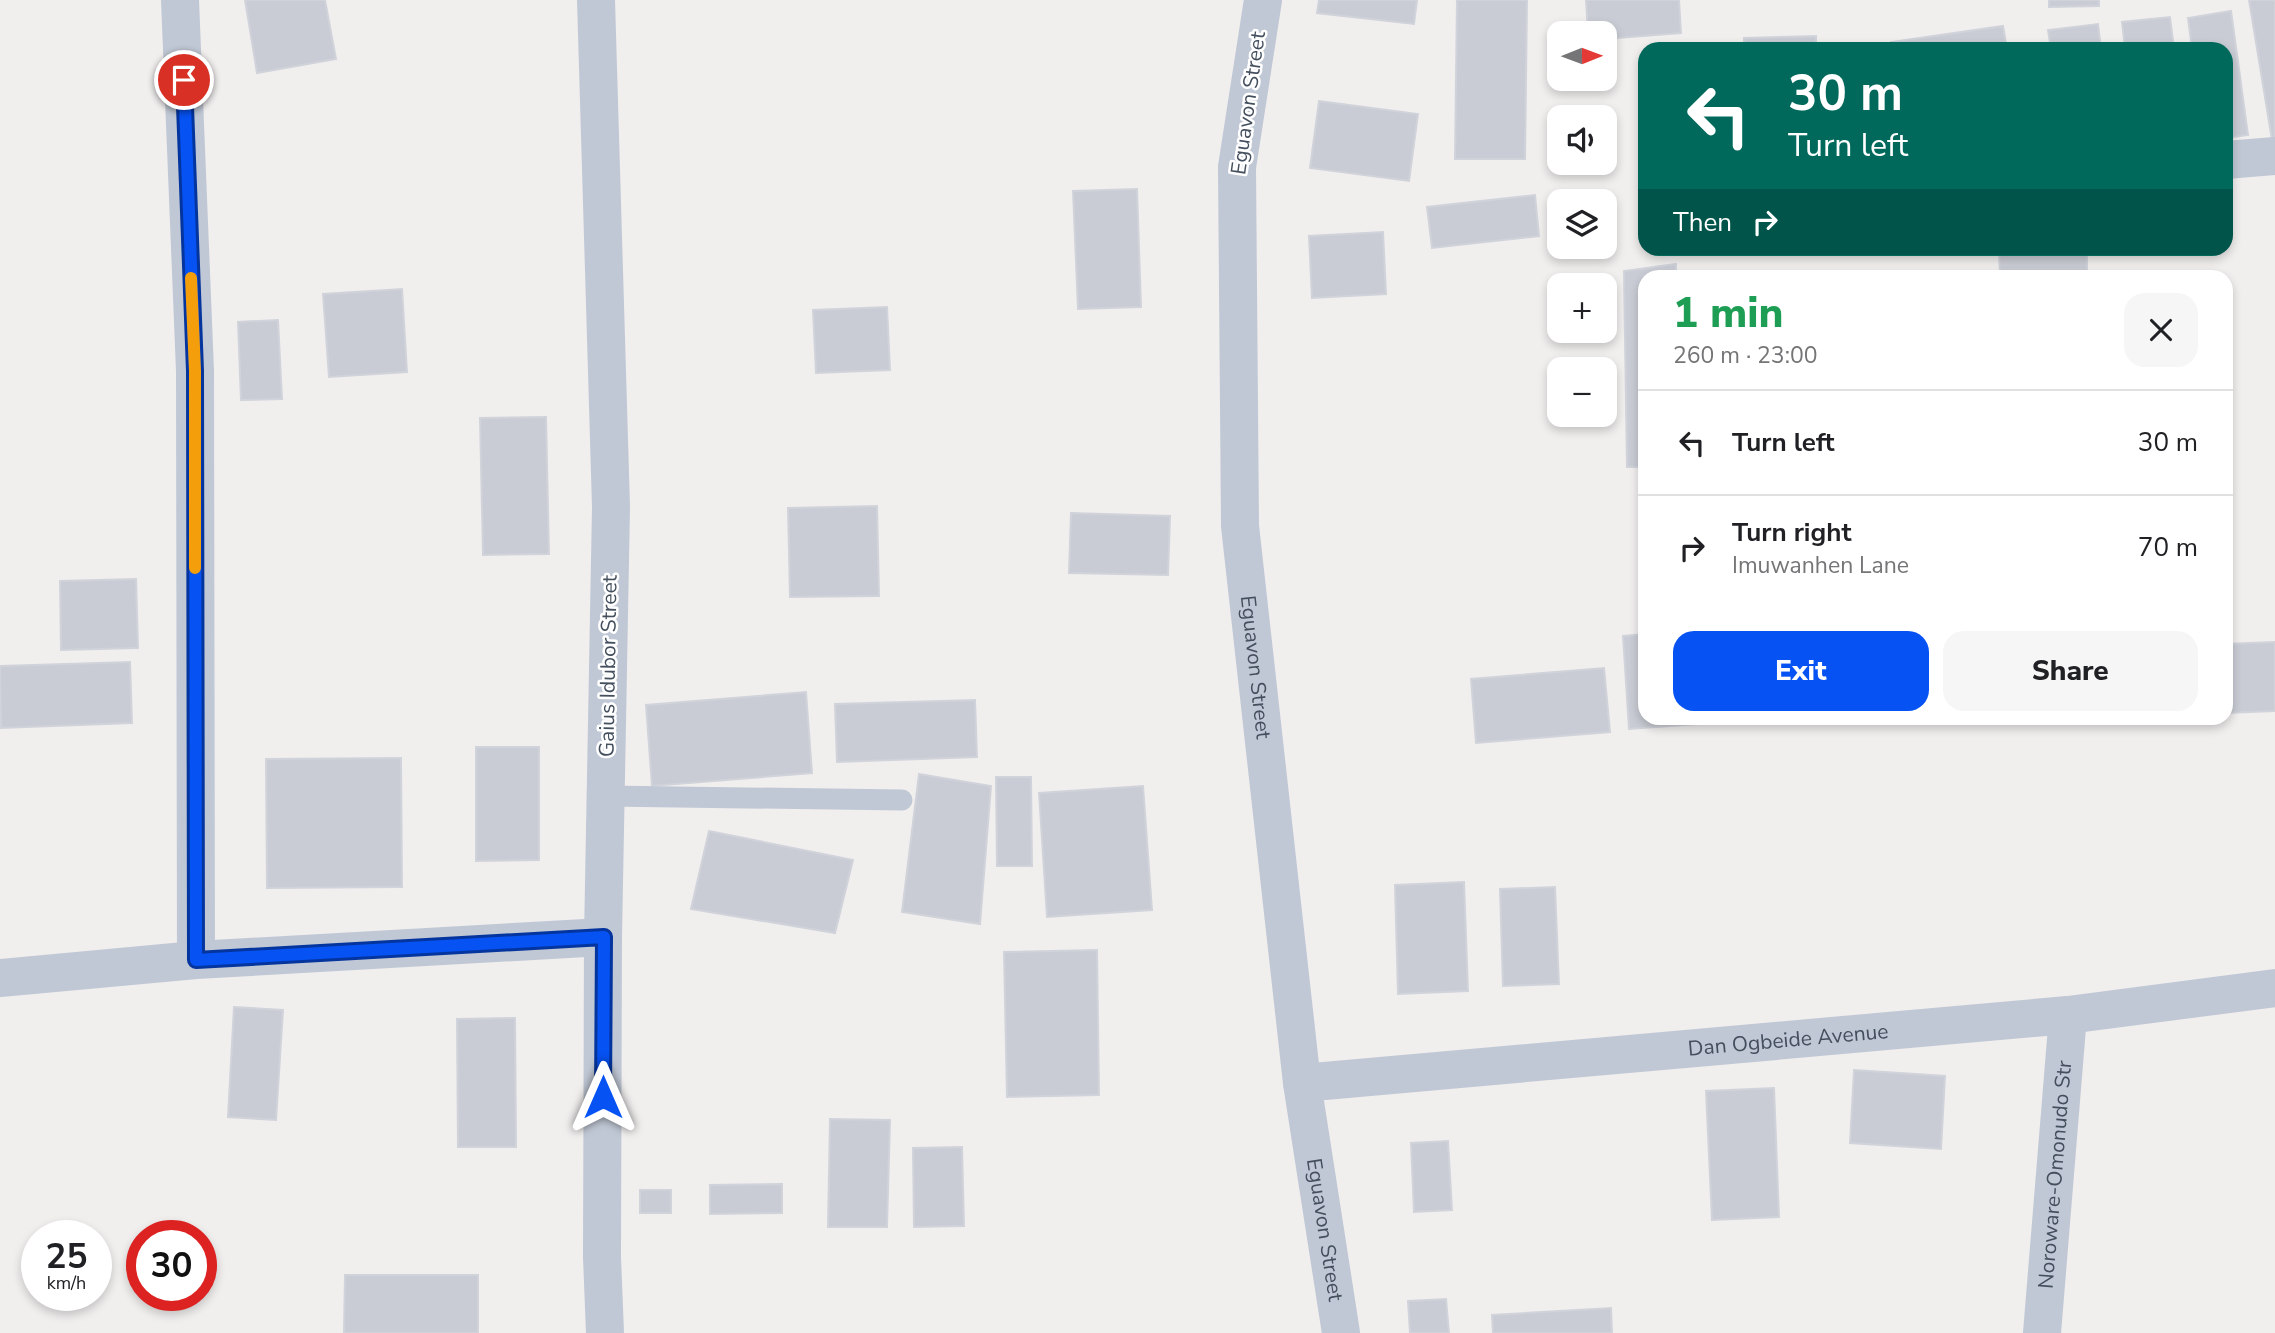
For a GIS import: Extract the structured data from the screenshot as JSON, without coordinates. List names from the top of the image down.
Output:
{
  "streets": {
    "street": [
      "Eguavon Street",
      "Gaius Idubor Street",
      "Dan Ogbeide Avenue",
      "Noroware-Omonudo Str"
    ]
  },
  "crossings": [
    ["Eguavon Street", "Dan Ogbeide Avenue"],
    ["Dan Ogbeide Avenue", "Noroware-Omonudo Str"]
  ],
  "north": "right",
  "page": {
    "map_buttons": ["+", "−"],
    "turn": ["30 m", "Turn left"],
    "then": "Then",
    "heading": ["1 min", "260 m · 23:00"],
    "list": [
      {
        "name": "Turn left",
        "value": "30 m"
      },
      {
        "name": "Turn right",
        "note": "Imuwanhen Lane",
        "value": "70 m"
      }
    ],
    "buttons": ["Exit", "Share"],
    "speed": "25 km/h",
    "limit": "30"
  }
}
